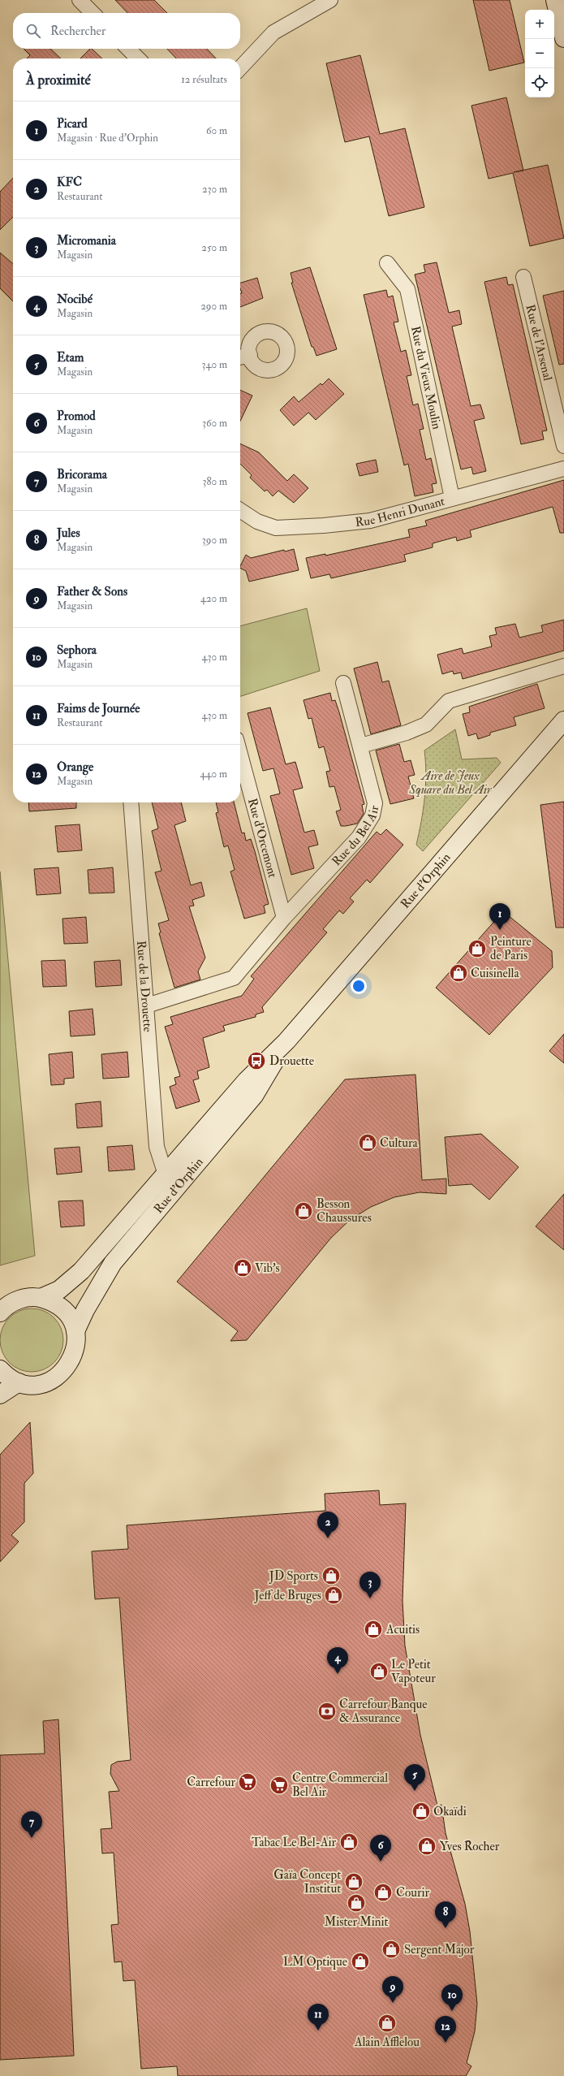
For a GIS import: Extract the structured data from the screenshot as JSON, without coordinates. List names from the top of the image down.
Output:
{
  "streets": {
    "main road": ["Rue d'Orphin"],
    "street": [
      "Rue de l'Arsenal",
      "Rue du Vieux Moulin",
      "Rue Henri Dunant",
      "Rue du Bel Air",
      "Rue d'Orcemont",
      "Rue de la Drouette"
    ]
  },
  "crossings": [
    ["Rue du Vieux Moulin", "Rue Henri Dunant"],
    ["Rue du Bel Air", "Rue d'Orcemont"],
    ["Rue du Bel Air", "Rue de la Drouette"],
    ["Rue d'Orphin", "Rue de la Drouette"]
  ],
  "parks": ["Aire de Jeux Square du Bel Air"],
  "places": {
    "shop": [
      "Peinture de Paris",
      "Cuisinella",
      "Cultura",
      "Besson Chaussures",
      "Vib's",
      "JD Sports",
      "Jeff de Bruges",
      "Acuitis",
      "Le Petit Vapoteur",
      "Okaïdi",
      "Tabac Le Bel-Air",
      "Yves Rocher",
      "Gaïa Concept Institut",
      "Courir",
      "Mister Minit",
      "Sergent Major",
      "LM Optique",
      "Alain Afflelou"
    ],
    "bus stop": ["Drouette"],
    "bank": ["Carrefour Banque & Assurance"],
    "supermarket": ["Carrefour", "Centre Commercial Bel Air"]
  },
  "page": {
    "map_buttons": ["+", "−"],
    "search": "Rechercher",
    "heading": ["À proximité", "12 résultats"],
    "list": [
      {
        "mark": "1",
        "name": "Picard",
        "note": "Magasin · Rue d'Orphin",
        "value": "60 m"
      },
      {
        "mark": "2",
        "name": "KFC",
        "note": "Restaurant",
        "value": "230 m"
      },
      {
        "mark": "3",
        "name": "Micromania",
        "note": "Magasin",
        "value": "250 m"
      },
      {
        "mark": "4",
        "name": "Nocibé",
        "note": "Magasin",
        "value": "290 m"
      },
      {
        "mark": "5",
        "name": "Etam",
        "note": "Magasin",
        "value": "340 m"
      },
      {
        "mark": "6",
        "name": "Promod",
        "note": "Magasin",
        "value": "360 m"
      },
      {
        "mark": "7",
        "name": "Bricorama",
        "note": "Magasin",
        "value": "380 m"
      },
      {
        "mark": "8",
        "name": "Jules",
        "note": "Magasin",
        "value": "390 m"
      },
      {
        "mark": "9",
        "name": "Father & Sons",
        "note": "Magasin",
        "value": "420 m"
      },
      {
        "mark": "10",
        "name": "Sephora",
        "note": "Magasin",
        "value": "430 m"
      },
      {
        "mark": "11",
        "name": "Faims de Journée",
        "note": "Restaurant",
        "value": "430 m"
      },
      {
        "mark": "12",
        "name": "Orange",
        "note": "Magasin",
        "value": "440 m"
      }
    ],
    "pins": [
      "1",
      "2",
      "3",
      "4",
      "5",
      "7",
      "6",
      "8",
      "9",
      "10",
      "11",
      "12"
    ]
  }
}
